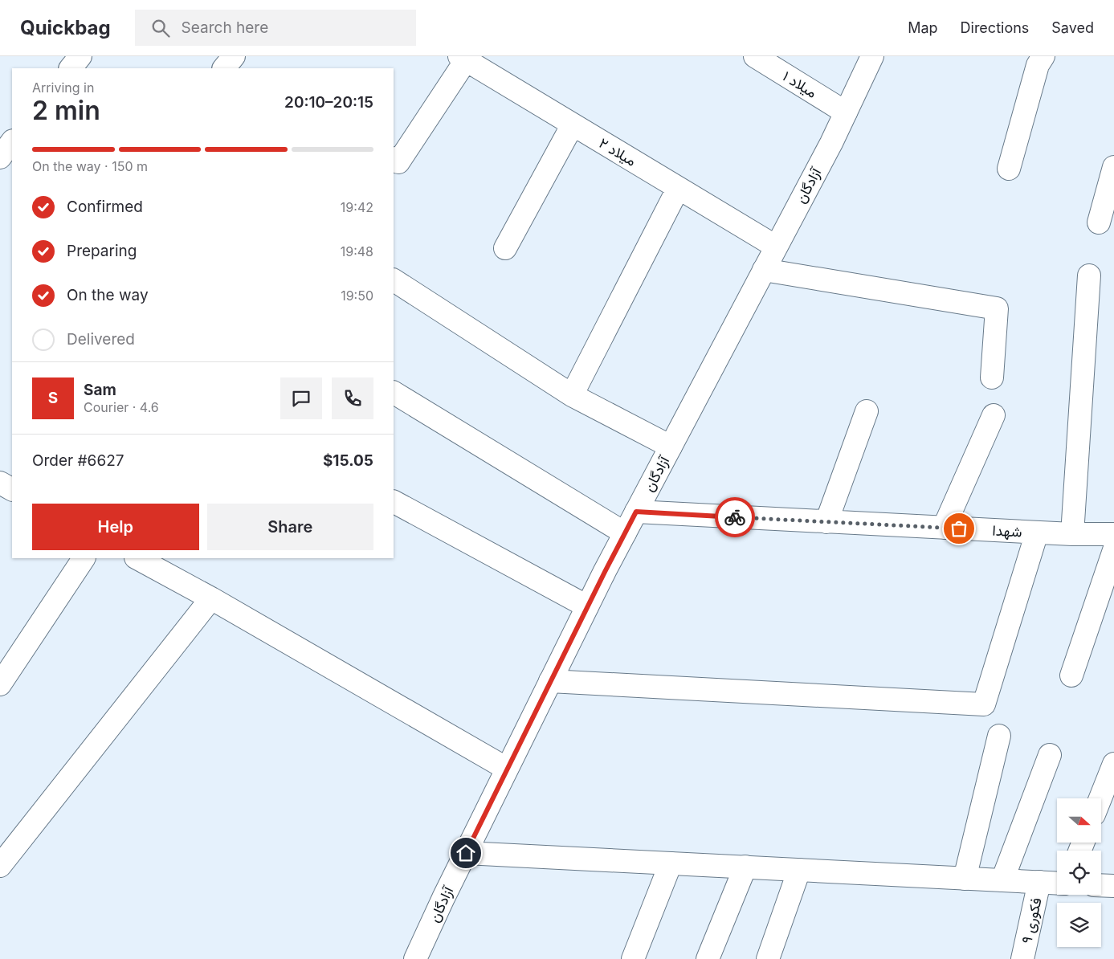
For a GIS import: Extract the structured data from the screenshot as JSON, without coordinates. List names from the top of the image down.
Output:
{
  "streets": {
    "street": [
      "میلاد ۱",
      "میلاد ۲",
      "آزادگان",
      "شهدا",
      "فکوری ۹"
    ]
  },
  "crossings": [
    ["میلاد ۱", "آزادگان"],
    ["میلاد ۲", "آزادگان"],
    ["آزادگان", "شهدا"]
  ],
  "north": "right",
  "page": {
    "header": "Quickbag",
    "search": "Search here",
    "nav": ["Map", "Directions", "Saved"],
    "heading": ["2 min", "Arriving in", "20:10–20:15"],
    "panel": [
      "Sam",
      "Courier · 4.6",
      "Order #6627",
      "$15.05"
    ],
    "bar": "On the way · 150 m",
    "list": [
      ["Confirmed", "19:42"],
      ["Preparing", "19:48"],
      ["On the way", "19:50"],
      "Delivered"
    ],
    "round": "S",
    "buttons": ["Help", "Share"]
  }
}
